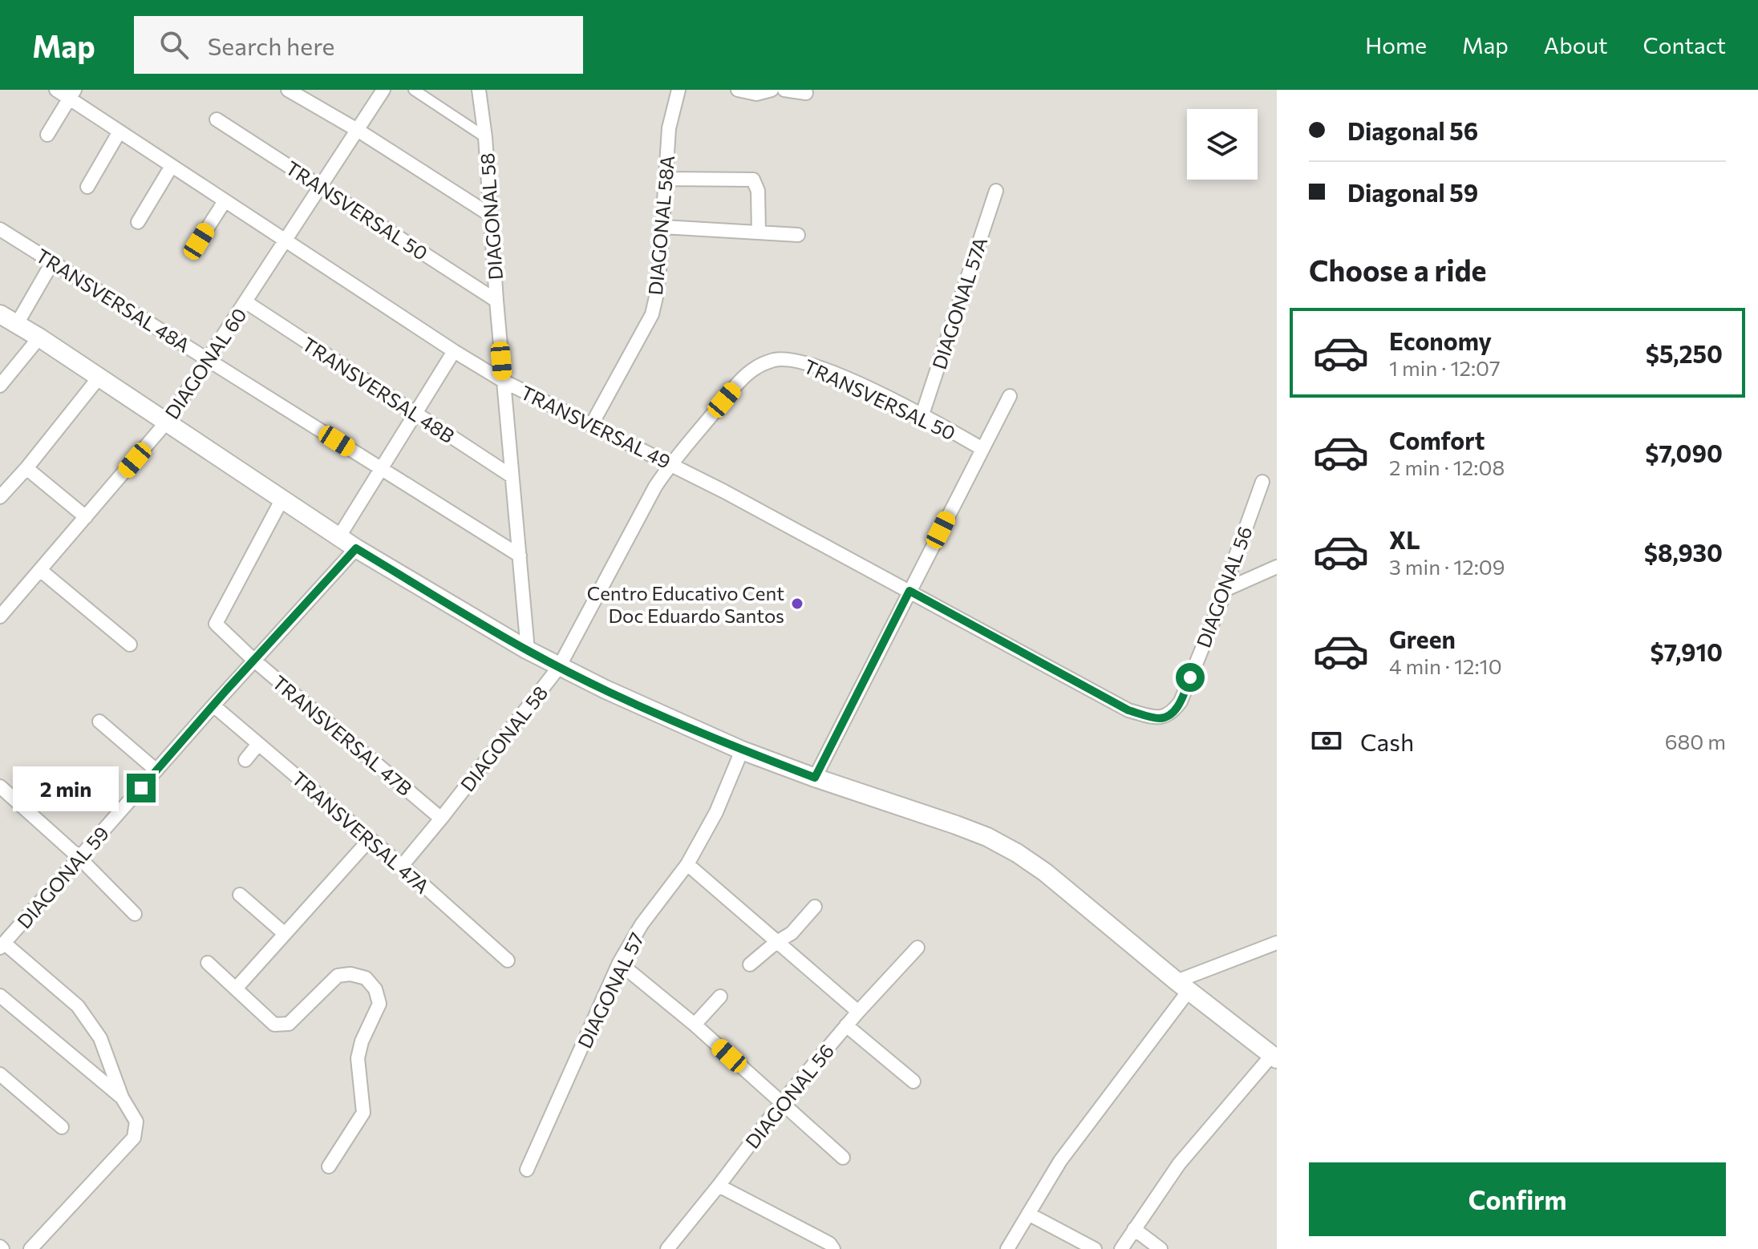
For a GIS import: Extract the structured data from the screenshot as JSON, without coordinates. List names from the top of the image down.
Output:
{
  "streets": {
    "street": [
      "TRANSVERSAL 50",
      "DIAGONAL 58",
      "DIAGONAL 58A",
      "TRANSVERSAL 48A",
      "DIAGONAL 57A",
      "DIAGONAL 60",
      "TRANSVERSAL 48B",
      "TRANSVERSAL 49",
      "DIAGONAL 56",
      "TRANSVERSAL 47B",
      "TRANSVERSAL 47A",
      "DIAGONAL 59",
      "DIAGONAL 57"
    ]
  },
  "crossings": [
    ["TRANSVERSAL 50", "DIAGONAL 58"],
    ["TRANSVERSAL 50", "DIAGONAL 57A"],
    ["TRANSVERSAL 50", "DIAGONAL 60"],
    ["DIAGONAL 58", "TRANSVERSAL 48A"],
    ["DIAGONAL 58", "TRANSVERSAL 48B"],
    ["DIAGONAL 58", "TRANSVERSAL 49"],
    ["DIAGONAL 58", "TRANSVERSAL 47B"],
    ["DIAGONAL 58", "TRANSVERSAL 47A"],
    ["DIAGONAL 58A", "TRANSVERSAL 49"],
    ["TRANSVERSAL 48A", "DIAGONAL 60"],
    ["DIAGONAL 60", "TRANSVERSAL 48B"],
    ["DIAGONAL 60", "TRANSVERSAL 49"],
    ["TRANSVERSAL 49", "DIAGONAL 56"],
    ["TRANSVERSAL 47B", "DIAGONAL 59"],
    ["TRANSVERSAL 47A", "DIAGONAL 59"]
  ],
  "places": ["Centro Educativo Cent Doc Eduardo Santos"],
  "page": {
    "header": "Map",
    "search": "Search here",
    "nav": [
      "Home",
      "Map",
      "About",
      "Contact"
    ],
    "banner": ["Diagonal 56", "Diagonal 59"],
    "heading": "Choose a ride",
    "list": [
      {
        "name": "Economy",
        "note": "1 min · 12:07",
        "value": "$5,250"
      },
      {
        "name": "Comfort",
        "note": "2 min · 12:08",
        "value": "$7,090"
      },
      {
        "name": "XL",
        "note": "3 min · 12:09",
        "value": "$8,930"
      },
      {
        "name": "Green",
        "note": "4 min · 12:10",
        "value": "$7,910"
      }
    ],
    "pay": ["Cash", "680 m"],
    "bubble": "2 min",
    "buttons": "Confirm"
  }
}
